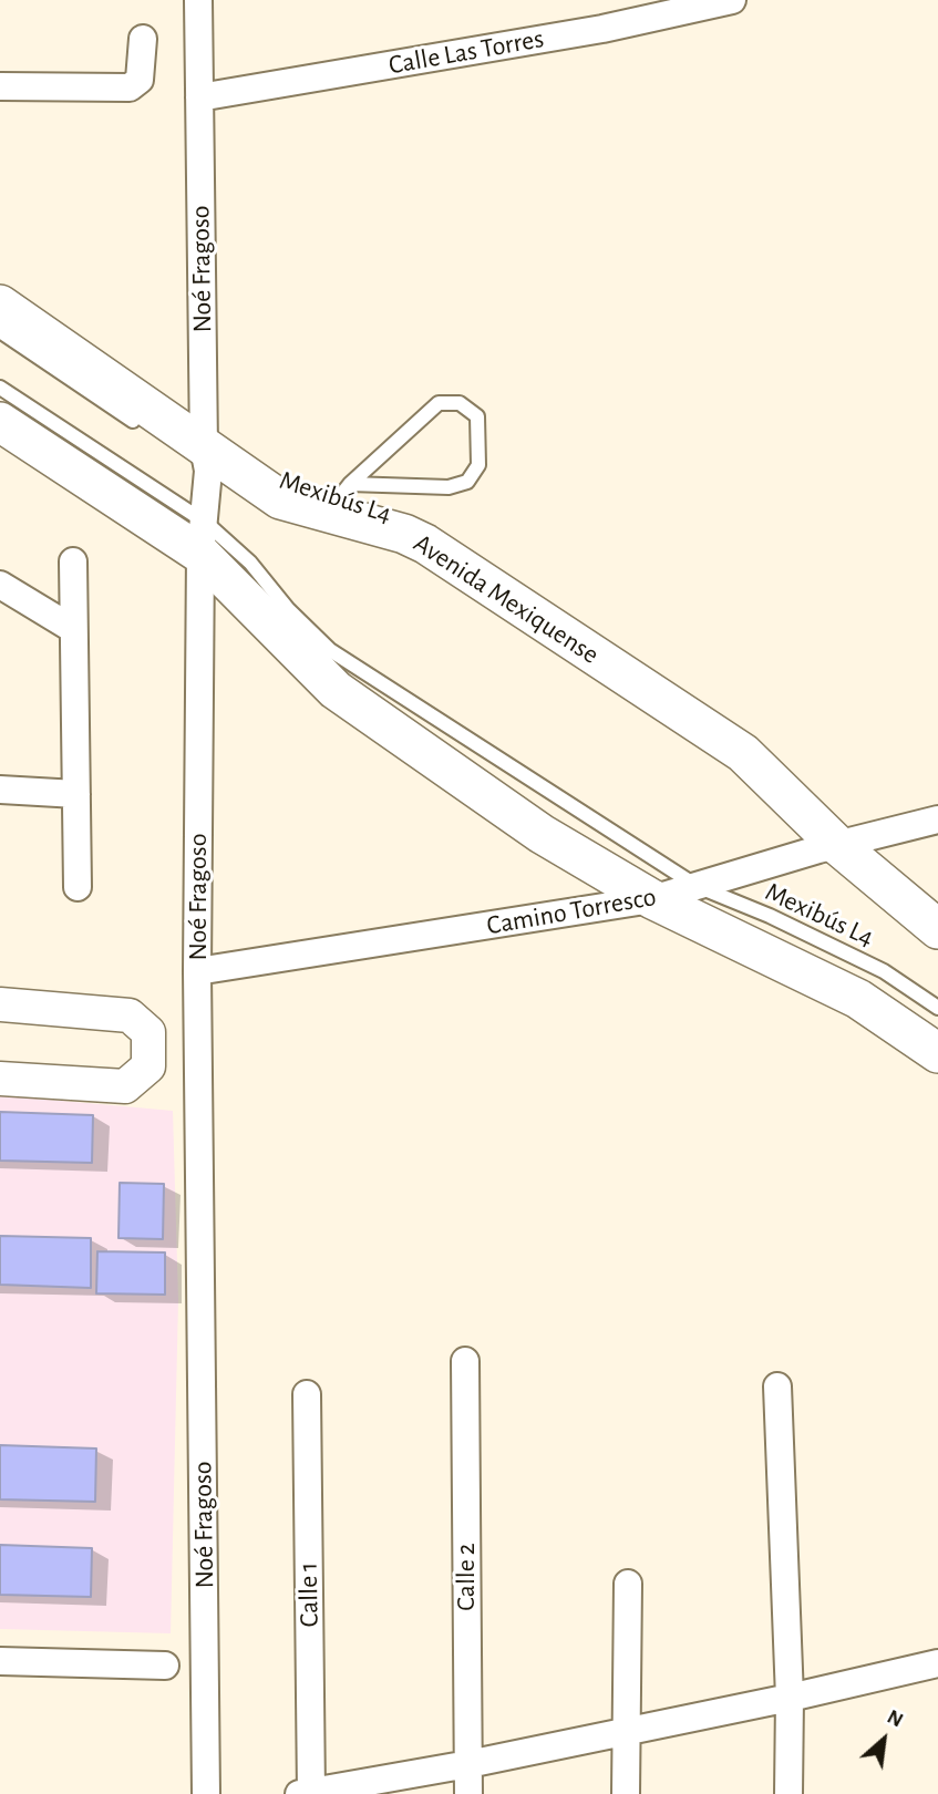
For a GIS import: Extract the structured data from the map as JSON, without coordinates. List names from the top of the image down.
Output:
{
  "streets": {
    "main road": ["Avenida Mexiquense"],
    "street": [
      "Calle Las Torres",
      "Noé Fragoso",
      "Camino Torresco",
      "Calle 2",
      "Calle 1"
    ],
    "lane": ["Mexibús L4"]
  },
  "crossings": [
    ["Calle Las Torres", "Noé Fragoso"],
    ["Noé Fragoso", "Mexibús L4"],
    ["Noé Fragoso", "Avenida Mexiquense"],
    ["Noé Fragoso", "Camino Torresco"],
    ["Mexibús L4", "Avenida Mexiquense"],
    ["Mexibús L4", "Camino Torresco"],
    ["Avenida Mexiquense", "Camino Torresco"]
  ],
  "north": "top right"
}
